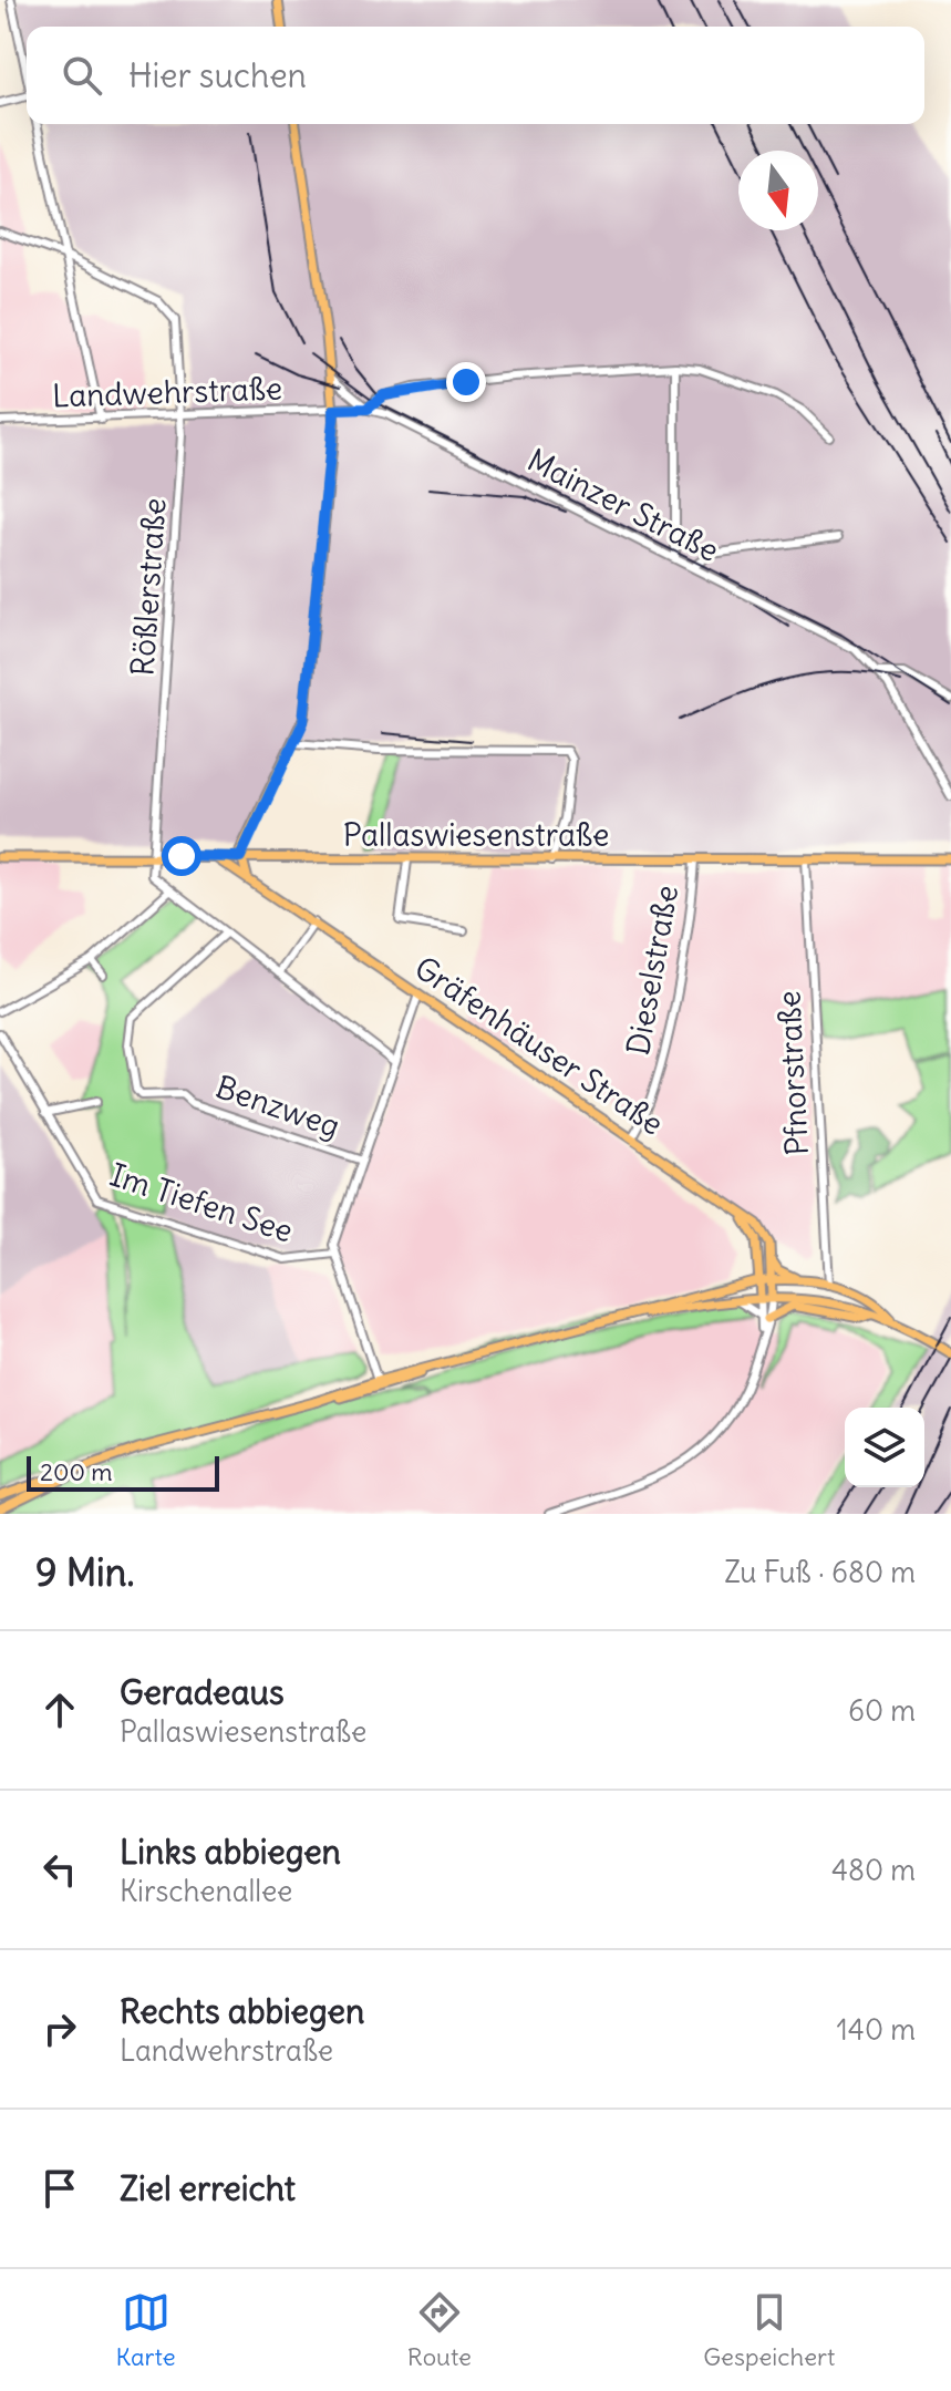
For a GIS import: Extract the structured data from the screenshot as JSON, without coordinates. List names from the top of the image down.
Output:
{
  "streets": {
    "main road": ["Pallaswiesenstraße", "Gräfenhäuser Straße"],
    "street": [
      "Landwehrstraße",
      "Mainzer Straße",
      "Rößlerstraße",
      "Dieselstraße",
      "Pfnorstraße",
      "Benzweg",
      "Im Tiefen See"
    ]
  },
  "crossings": [
    ["Landwehrstraße", "Mainzer Straße"],
    ["Landwehrstraße", "Rößlerstraße"],
    ["Rößlerstraße", "Pallaswiesenstraße"],
    ["Pallaswiesenstraße", "Dieselstraße"],
    ["Pallaswiesenstraße", "Gräfenhäuser Straße"],
    ["Pallaswiesenstraße", "Pfnorstraße"],
    ["Dieselstraße", "Gräfenhäuser Straße"]
  ],
  "scale_bar": "200 m",
  "north": "bottom",
  "page": {
    "search": "Hier suchen",
    "scale": "200 m",
    "heading": ["9 Min.", "Zu Fuß · 680 m"],
    "list": [
      ["Geradeaus", "Pallaswiesenstraße", "60 m"],
      ["Links abbiegen", "Kirschenallee", "480 m"],
      ["Rechts abbiegen", "Landwehrstraße", "140 m"],
      "Ziel erreicht"
    ],
    "nav": ["Karte", "Route", "Gespeichert"]
  }
}
